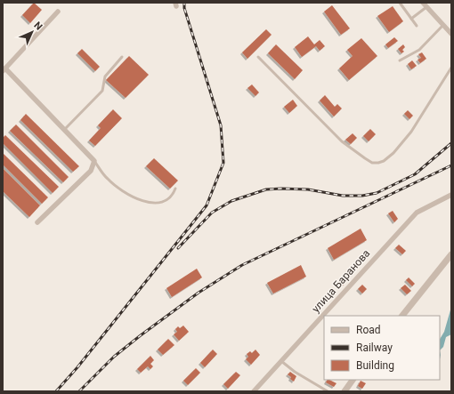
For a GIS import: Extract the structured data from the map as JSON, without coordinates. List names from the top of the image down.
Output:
{
  "streets": {
    "street": ["улица Баранова"]
  },
  "legend": ["Road", "Railway", "Building"],
  "north": "top right"
}
